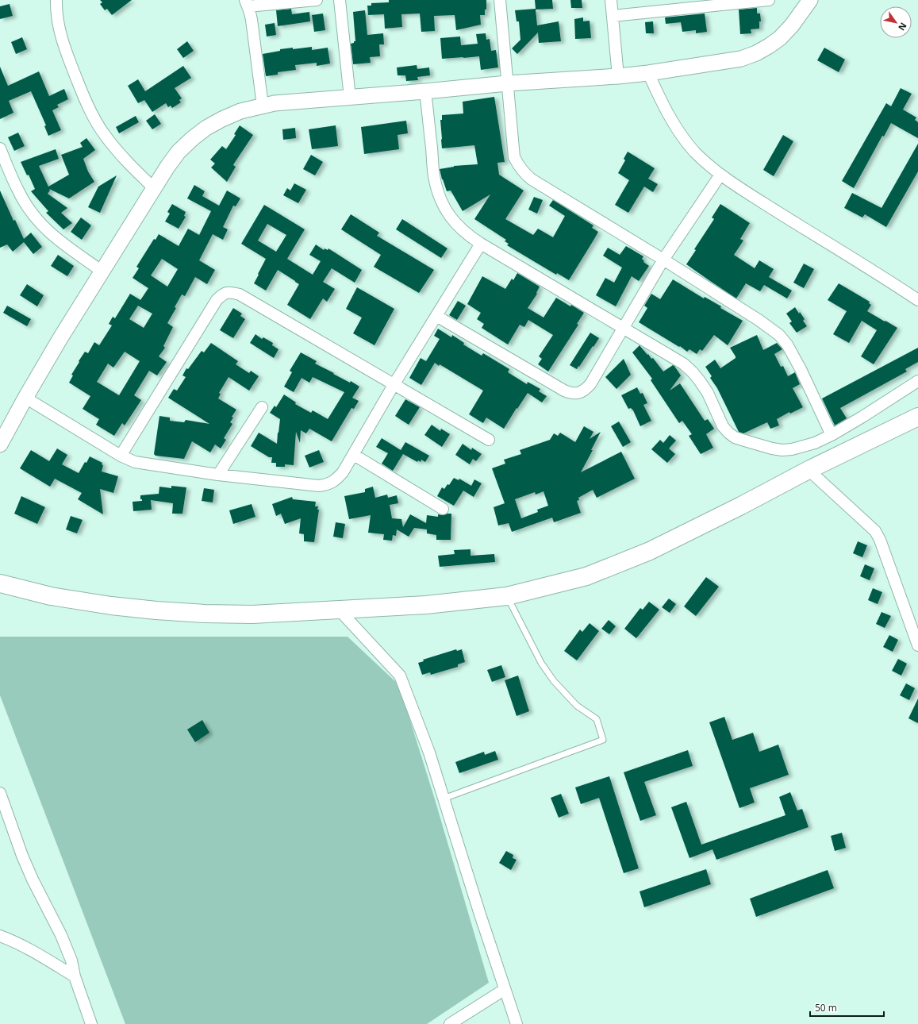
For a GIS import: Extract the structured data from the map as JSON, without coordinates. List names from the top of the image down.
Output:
{
  "scale_bar": "50 m",
  "north": "bottom right"
}
